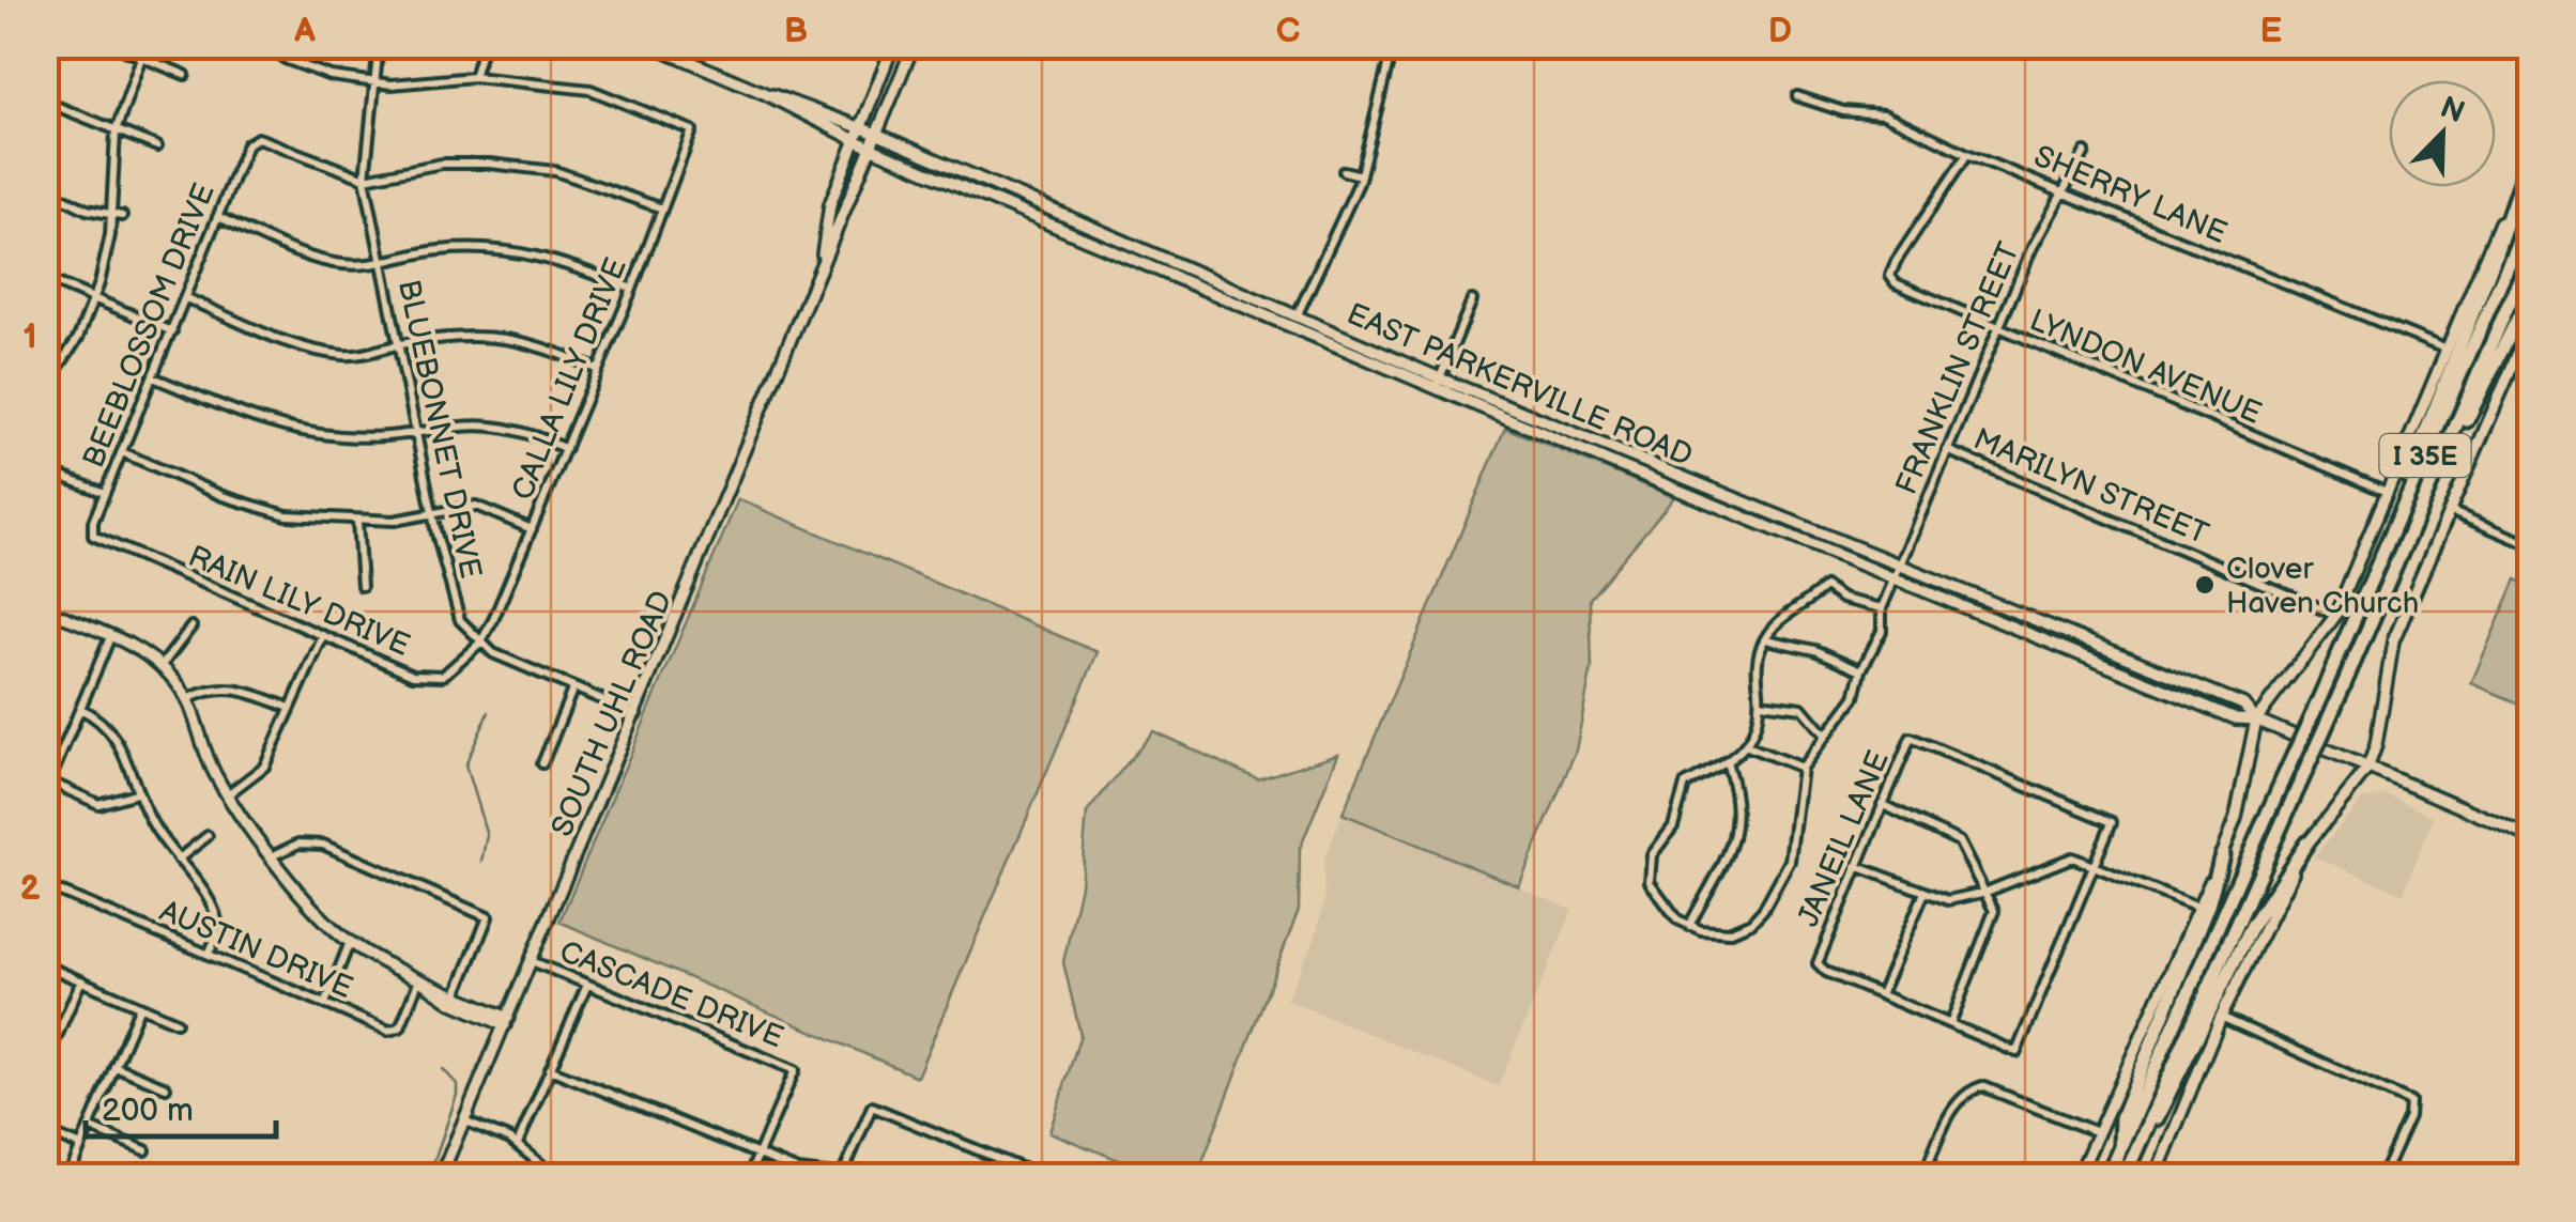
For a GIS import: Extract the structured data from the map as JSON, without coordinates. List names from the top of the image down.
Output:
{
  "streets": {
    "highway": ["I 35E"],
    "main road": ["EAST PARKERVILLE ROAD", "SOUTH UHL ROAD"],
    "street": [
      "SHERRY LANE",
      "BEEBLOSSOM DRIVE",
      "LYNDON AVENUE",
      "FRANKLIN STREET",
      "CALLA LILY DRIVE",
      "BLUEBONNET DRIVE",
      "MARILYN STREET",
      "RAIN LILY DRIVE",
      "JANEIL LANE",
      "AUSTIN DRIVE",
      "CASCADE DRIVE"
    ]
  },
  "crossings": [
    ["SHERRY LANE", "LYNDON AVENUE"],
    ["SHERRY LANE", "FRANKLIN STREET"],
    ["BEEBLOSSOM DRIVE", "BLUEBONNET DRIVE"],
    ["BEEBLOSSOM DRIVE", "RAIN LILY DRIVE"],
    ["LYNDON AVENUE", "FRANKLIN STREET"],
    ["FRANKLIN STREET", "EAST PARKERVILLE ROAD"],
    ["FRANKLIN STREET", "MARILYN STREET"],
    ["CALLA LILY DRIVE", "BLUEBONNET DRIVE"],
    ["CALLA LILY DRIVE", "RAIN LILY DRIVE"],
    ["EAST PARKERVILLE ROAD", "SOUTH UHL ROAD"],
    ["BLUEBONNET DRIVE", "RAIN LILY DRIVE"],
    ["BLUEBONNET DRIVE", "SOUTH UHL ROAD"],
    ["SOUTH UHL ROAD", "CASCADE DRIVE"]
  ],
  "places": ["Clover Haven Church"],
  "scale_bar": "200 m",
  "north": "top right",
  "grid": {
    "columns": [
      "A",
      "B",
      "C",
      "D",
      "E"
    ],
    "rows": ["1", "2"]
  }
}
